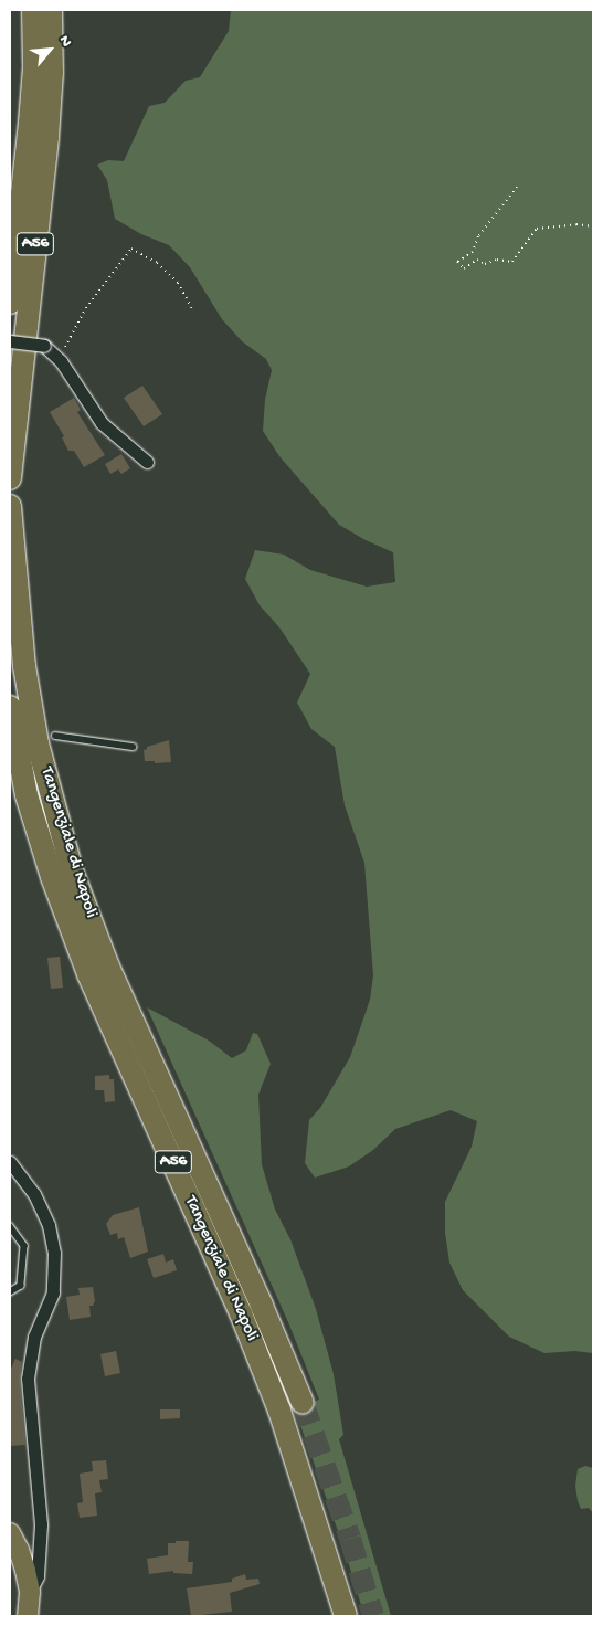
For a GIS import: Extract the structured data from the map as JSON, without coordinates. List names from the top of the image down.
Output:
{
  "streets": {
    "highway": ["A56", "Tangenziale di Napoli"]
  },
  "north": "top right"
}
